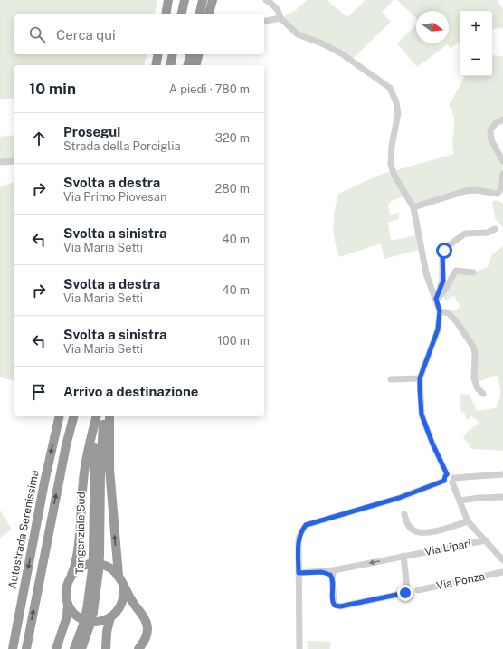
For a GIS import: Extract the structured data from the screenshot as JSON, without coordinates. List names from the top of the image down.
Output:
{
  "streets": {
    "highway": ["Autostrada Serenissima", "Tangenziale Sud"],
    "street": ["Via Lipari", "Via Ponza"]
  },
  "one_way": ["Via Lipari"],
  "north": "right",
  "page": {
    "map_buttons": ["+", "−"],
    "search": "Cerca qui",
    "heading": ["10 min", "A piedi · 780 m"],
    "list": [
      ["Prosegui", "Strada della Porciglia", "320 m"],
      ["Svolta a destra", "Via Primo Piovesan", "280 m"],
      ["Svolta a sinistra", "Via Maria Setti", "40 m"],
      ["Svolta a destra", "Via Maria Setti", "40 m"],
      ["Svolta a sinistra", "Via Maria Setti", "100 m"],
      "Arrivo a destinazione"
    ]
  }
}
